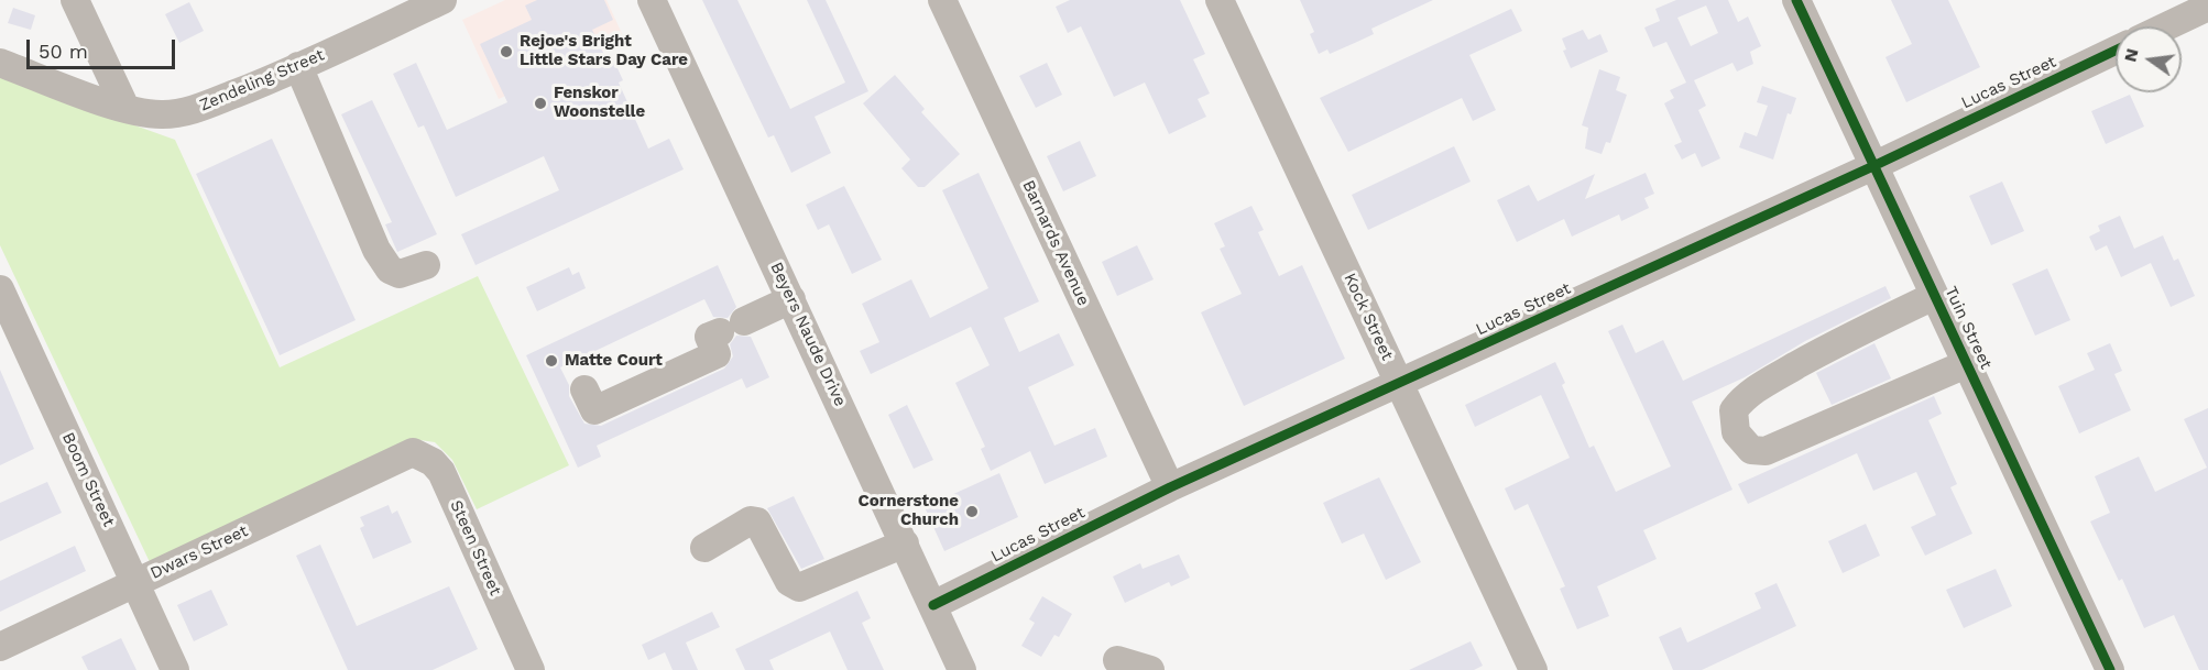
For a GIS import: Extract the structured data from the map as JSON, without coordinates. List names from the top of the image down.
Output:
{
  "streets": {
    "street": [
      "Zendeling Street",
      "Lucas Street",
      "Barnards Avenue",
      "Kock Street",
      "Tuin Street",
      "Beyers Naude Drive",
      "Boom Street",
      "Steen Street",
      "Dwars Street"
    ]
  },
  "crossings": [
    ["Lucas Street", "Barnards Avenue"],
    ["Lucas Street", "Kock Street"],
    ["Lucas Street", "Tuin Street"],
    ["Lucas Street", "Beyers Naude Drive"],
    ["Boom Street", "Dwars Street"],
    ["Steen Street", "Dwars Street"]
  ],
  "places": [
    "Rejoe's Bright Little Stars Day Care",
    "Fenskor Woonstelle",
    "Matte Court",
    "Cornerstone Church"
  ],
  "scale_bar": "50 m",
  "north": "left"
}
